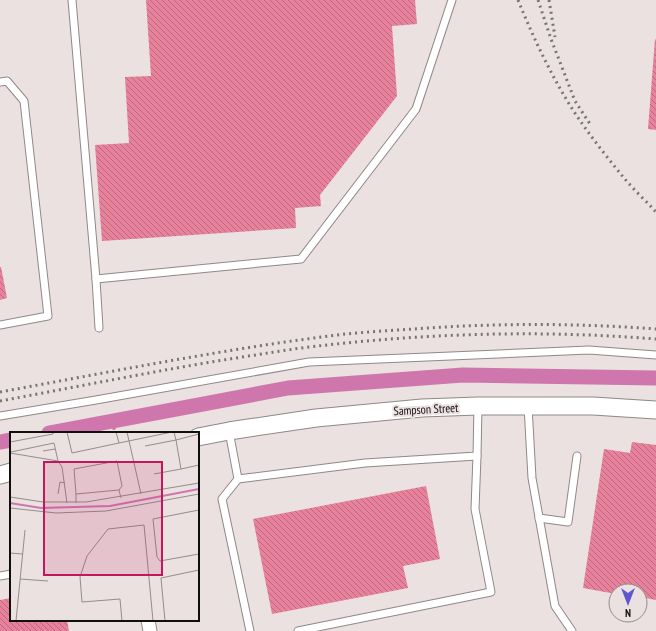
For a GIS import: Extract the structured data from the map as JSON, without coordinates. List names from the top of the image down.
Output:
{
  "streets": {
    "street": ["Sampson Street"]
  },
  "north": "bottom"
}
